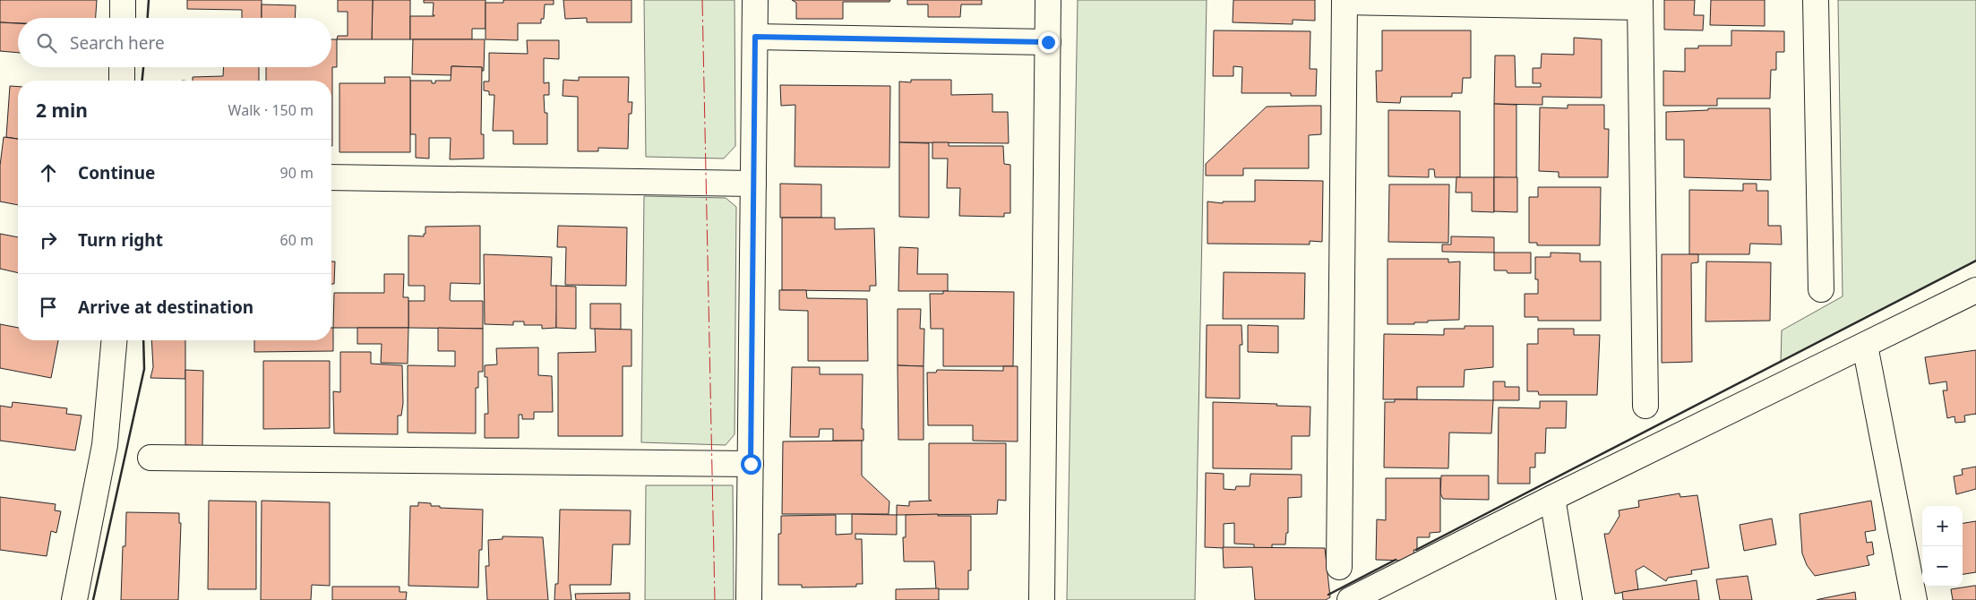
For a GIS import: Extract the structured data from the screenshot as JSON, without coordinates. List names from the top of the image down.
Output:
{
  "page": {
    "search": "Search here",
    "heading": ["2 min", "Walk · 150 m"],
    "list": [
      ["Continue", "90 m"],
      ["Turn right", "60 m"],
      "Arrive at destination"
    ],
    "map_buttons": ["+", "−"]
  }
}
